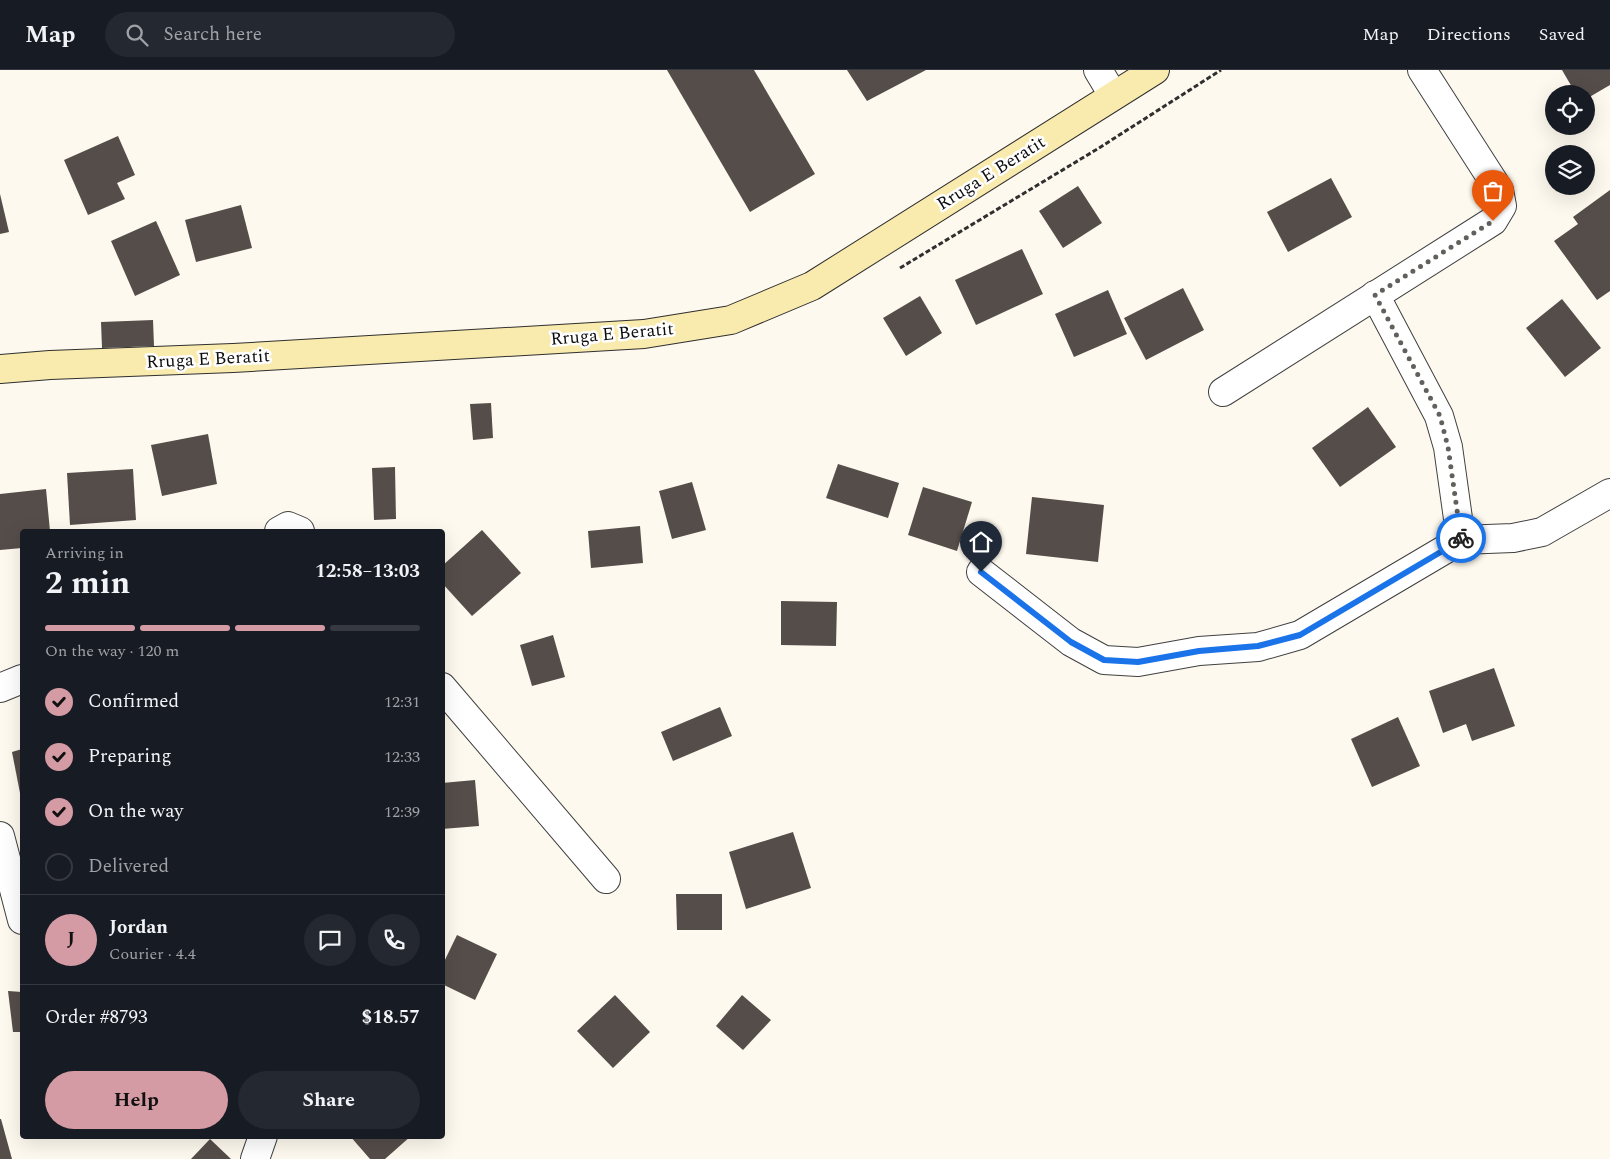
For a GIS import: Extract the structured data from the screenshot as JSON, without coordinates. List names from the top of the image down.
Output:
{
  "streets": {
    "main road": ["Rruga E Beratit"]
  },
  "page": {
    "header": "Map",
    "search": "Search here",
    "nav": ["Map", "Directions", "Saved"],
    "heading": ["2 min", "Arriving in", "12:58–13:03"],
    "panel": [
      "Jordan",
      "Courier · 4.4",
      "Order #8793",
      "$18.57"
    ],
    "bar": "On the way · 120 m",
    "list": [
      ["Confirmed", "12:31"],
      ["Preparing", "12:33"],
      ["On the way", "12:39"],
      "Delivered"
    ],
    "round": "J",
    "buttons": ["Help", "Share"]
  }
}
